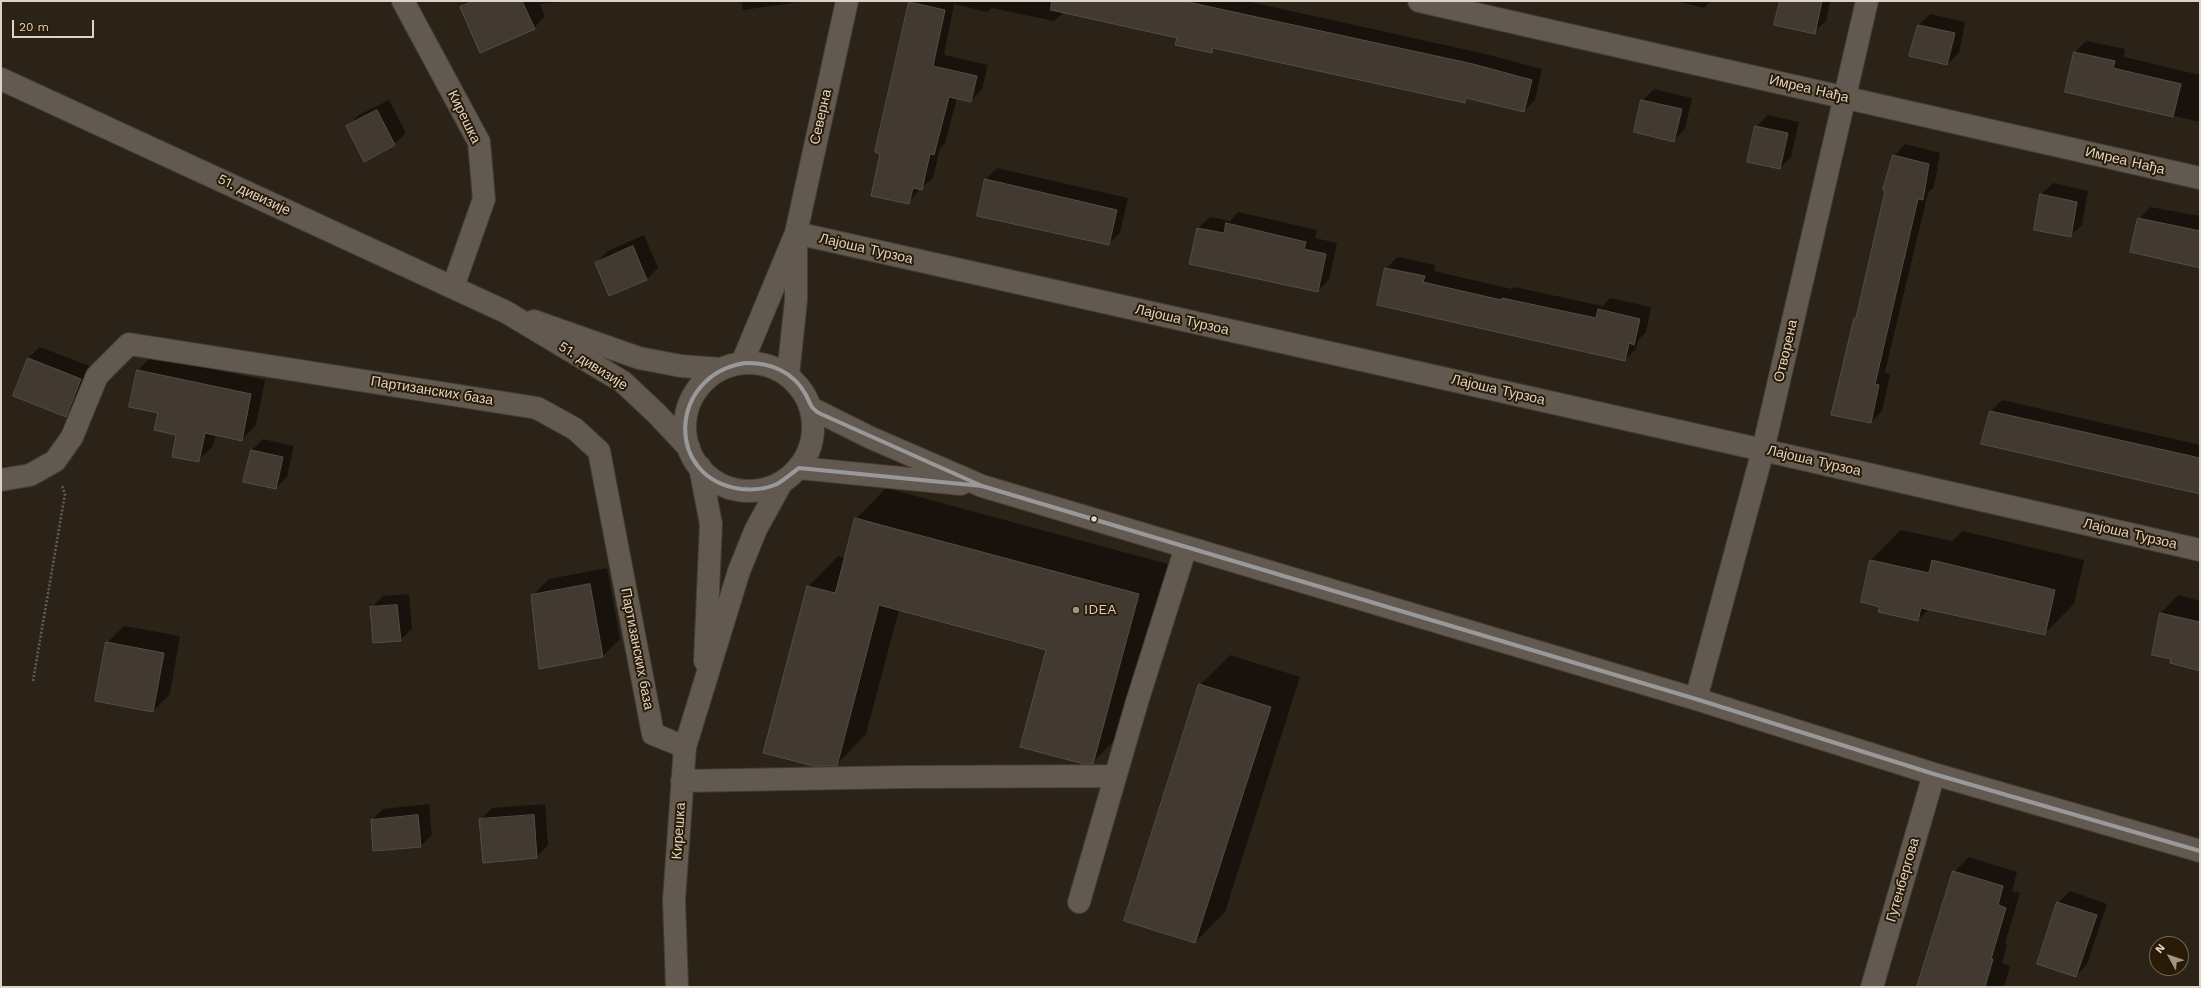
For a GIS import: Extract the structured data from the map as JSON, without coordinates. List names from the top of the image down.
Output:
{
  "streets": {
    "street": [
      "Имреа Нађа",
      "Кирешка",
      "Северна",
      "51. дивизије",
      "Лајоша Турзоа",
      "Отворена",
      "Партизанских база",
      "Гутенбергова"
    ]
  },
  "crossings": [
    ["Имреа Нађа", "Отворена"],
    ["Кирешка", "Северна"],
    ["Кирешка", "51. дивизије"],
    ["Кирешка", "Партизанских база"],
    ["Северна", "51. дивизије"],
    ["Северна", "Лајоша Турзоа"],
    ["Лајоша Турзоа", "Отворена"]
  ],
  "places": ["IDEA"],
  "scale_bar": "20 m",
  "north": "top left"
}
